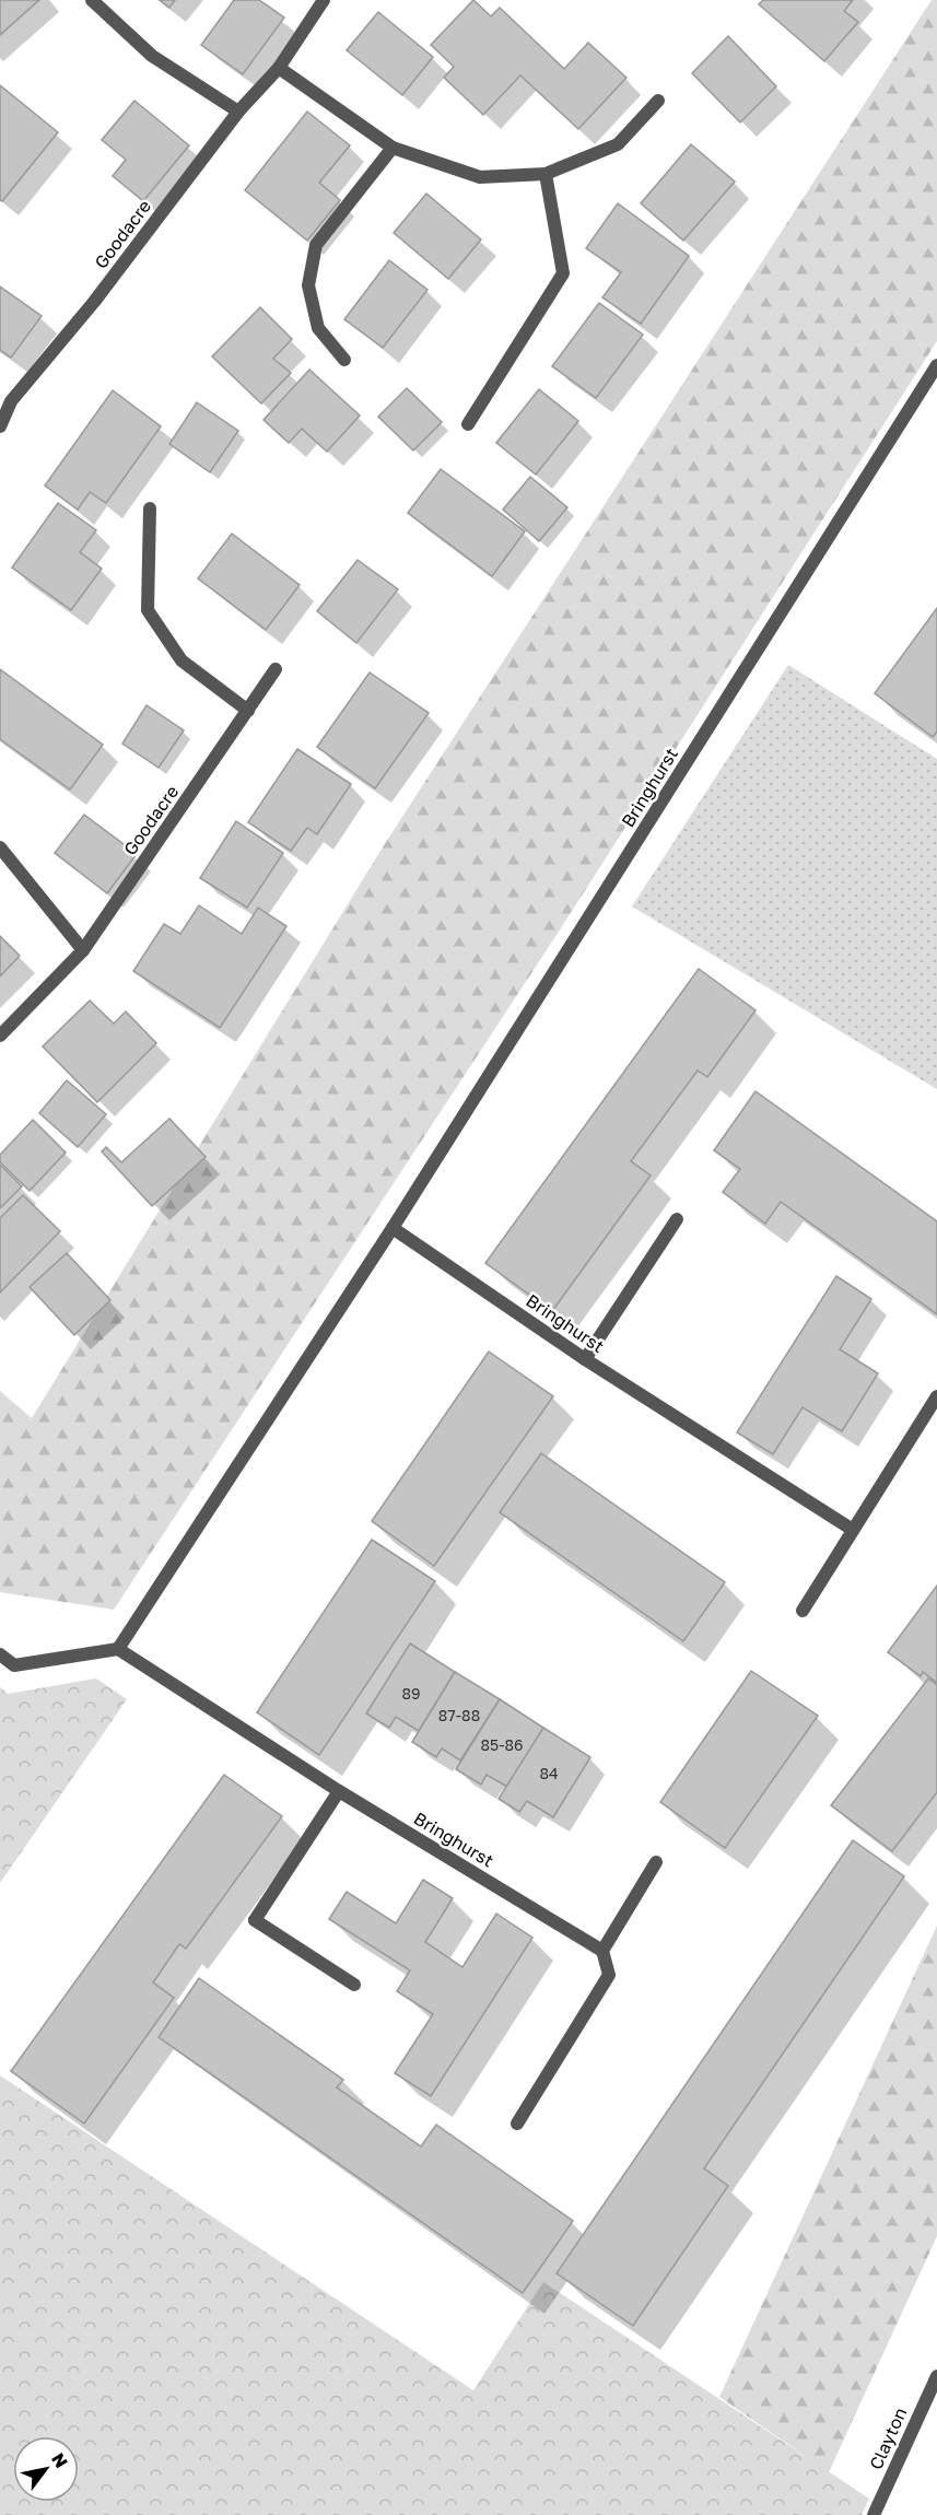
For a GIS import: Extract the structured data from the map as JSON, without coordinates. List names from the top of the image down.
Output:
{
  "streets": {
    "street": ["Goodacre", "Bringhurst", "Clayton"]
  },
  "house_numbers": [
    "89",
    "87-88",
    "85-86",
    "84"
  ],
  "north": "top right"
}
